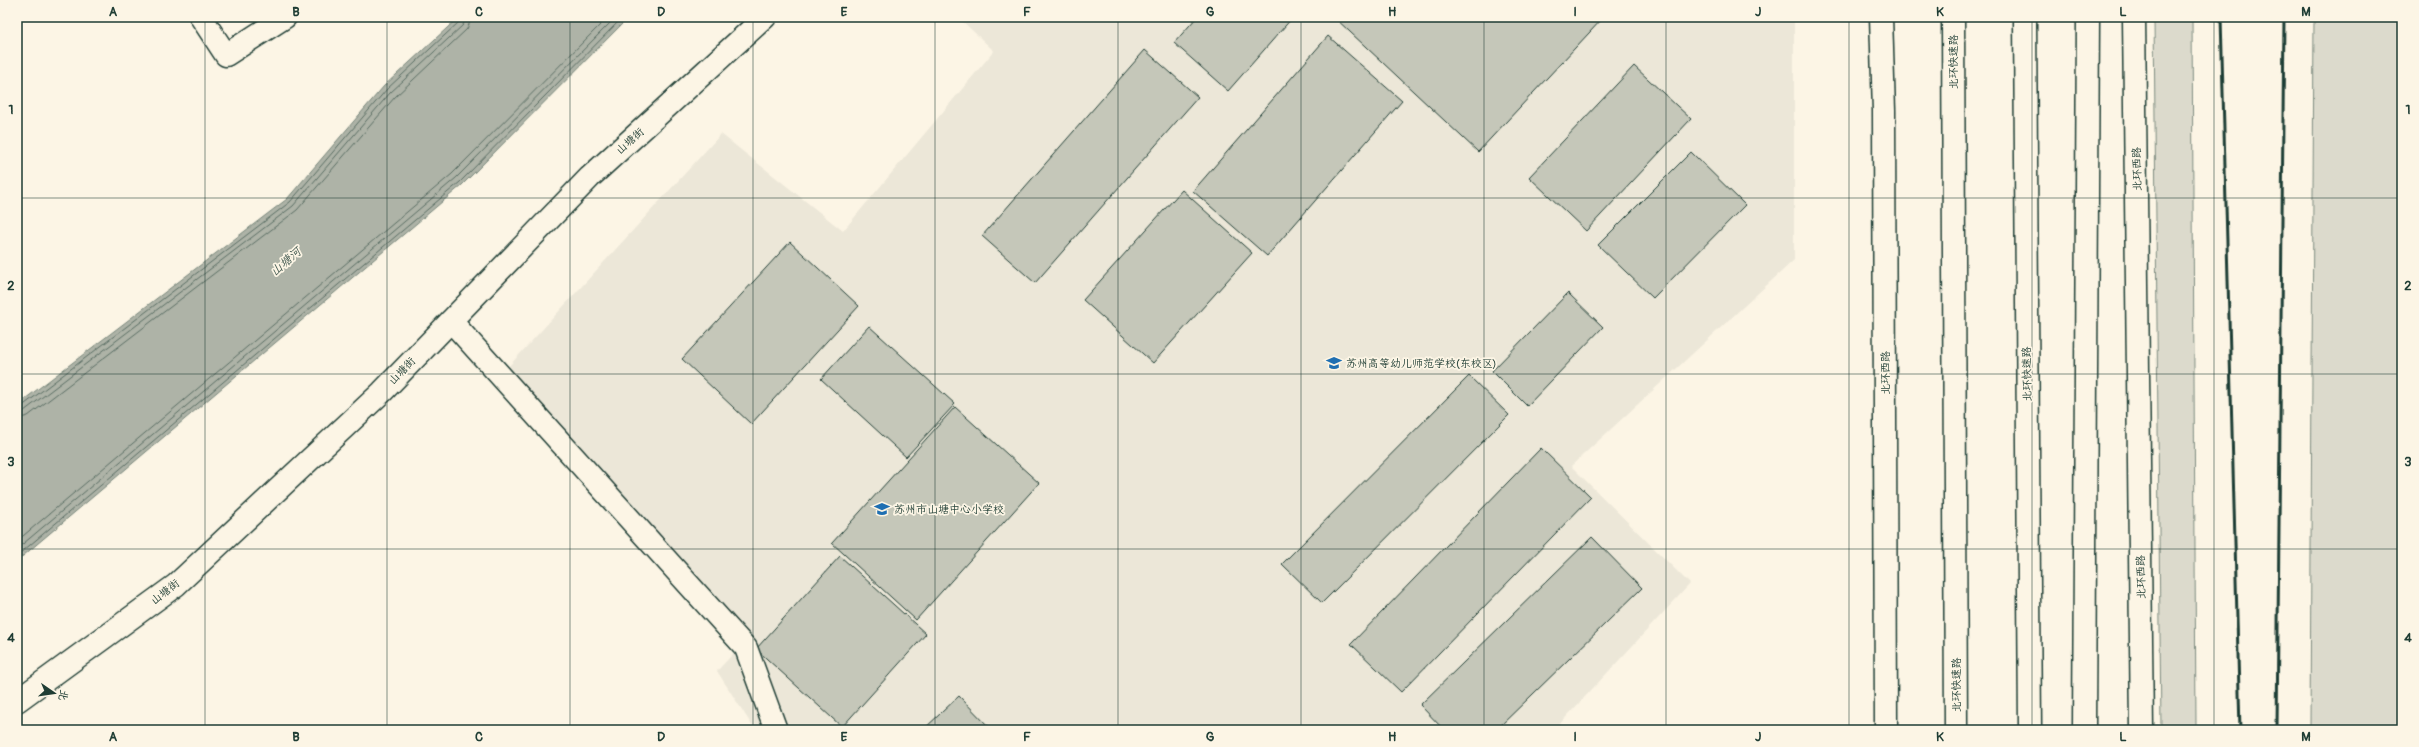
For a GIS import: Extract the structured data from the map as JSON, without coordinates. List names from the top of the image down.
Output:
{
  "streets": {
    "main road": ["北环快速路", "山塘街", "北环西路"]
  },
  "water": ["山塘河"],
  "places": {
    "school or university": ["苏州高等幼儿师范学校(东校区)", "苏州市山塘中心小学校"]
  },
  "north": "right",
  "grid": {
    "columns": [
      "A",
      "B",
      "C",
      "D",
      "E",
      "F",
      "G",
      "H",
      "I",
      "J",
      "K",
      "L",
      "M"
    ],
    "rows": [
      "1",
      "2",
      "3",
      "4"
    ]
  }
}
